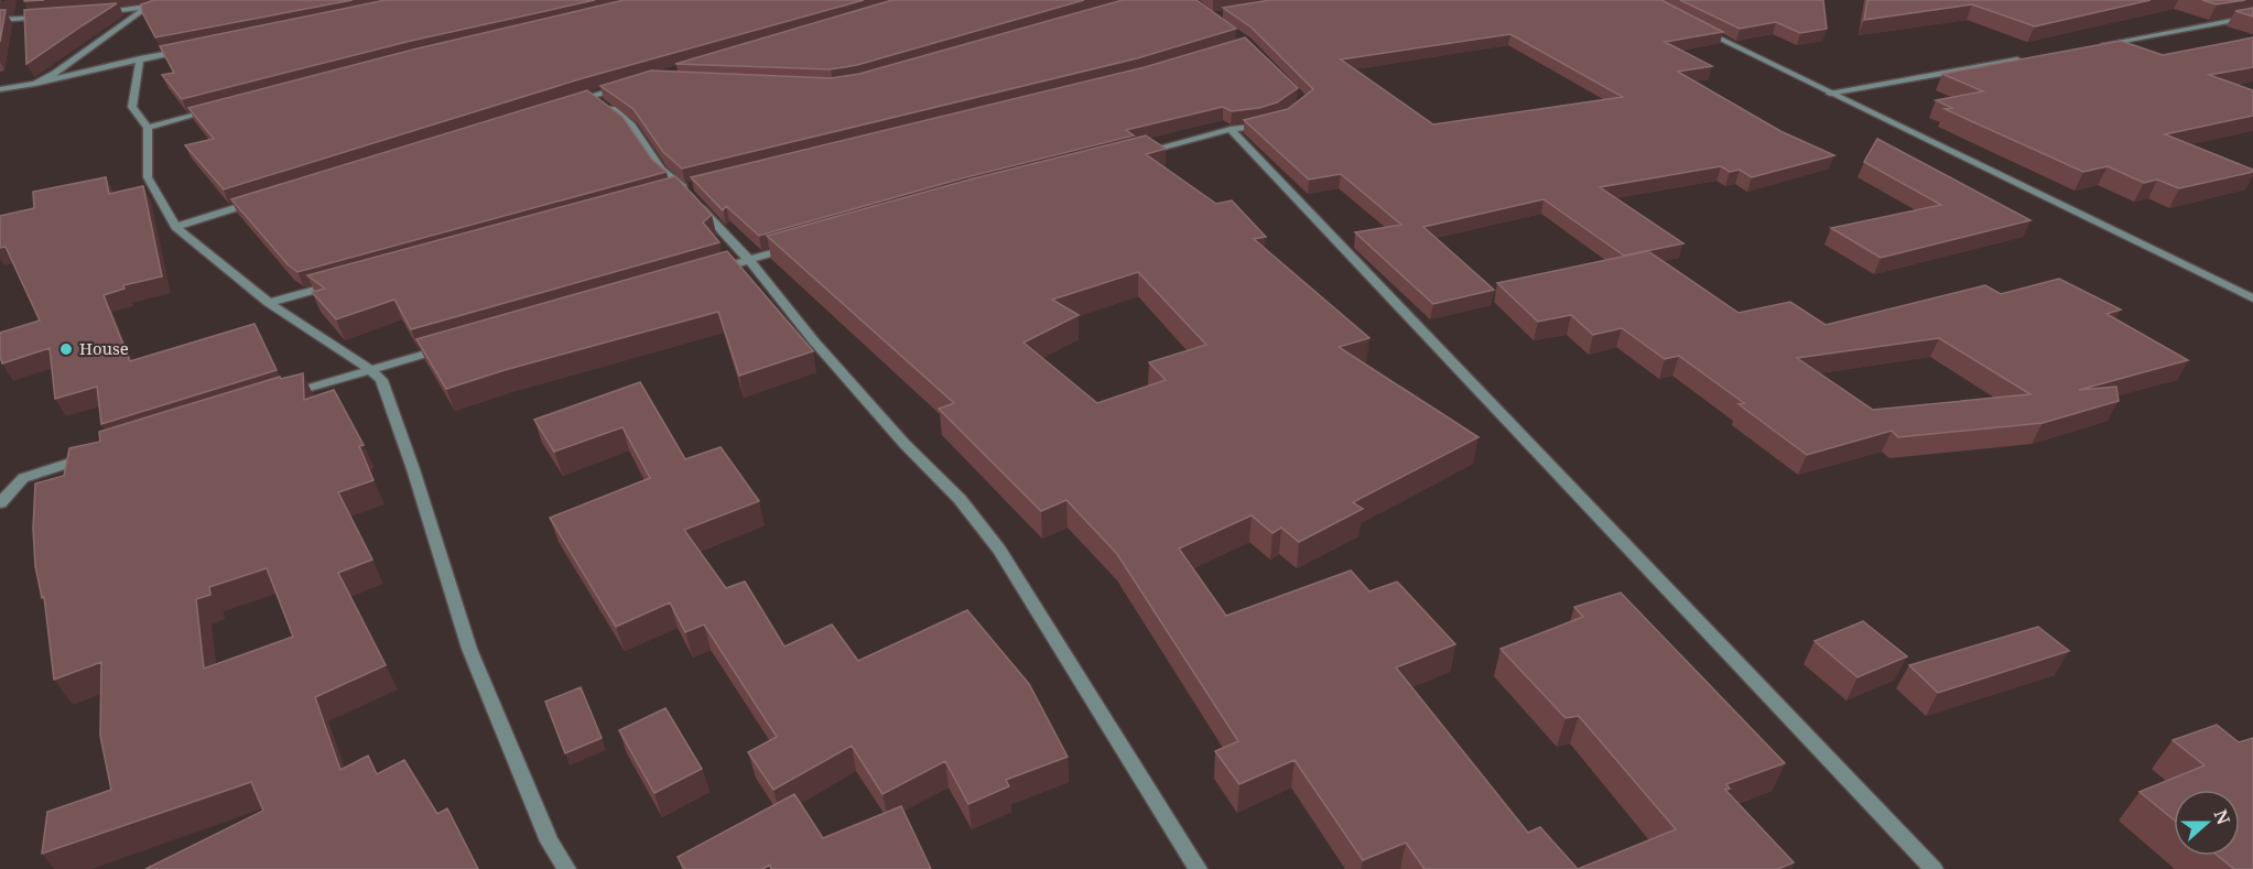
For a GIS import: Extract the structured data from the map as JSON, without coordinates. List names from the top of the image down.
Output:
{
  "places": ["House"],
  "north": "right"
}
